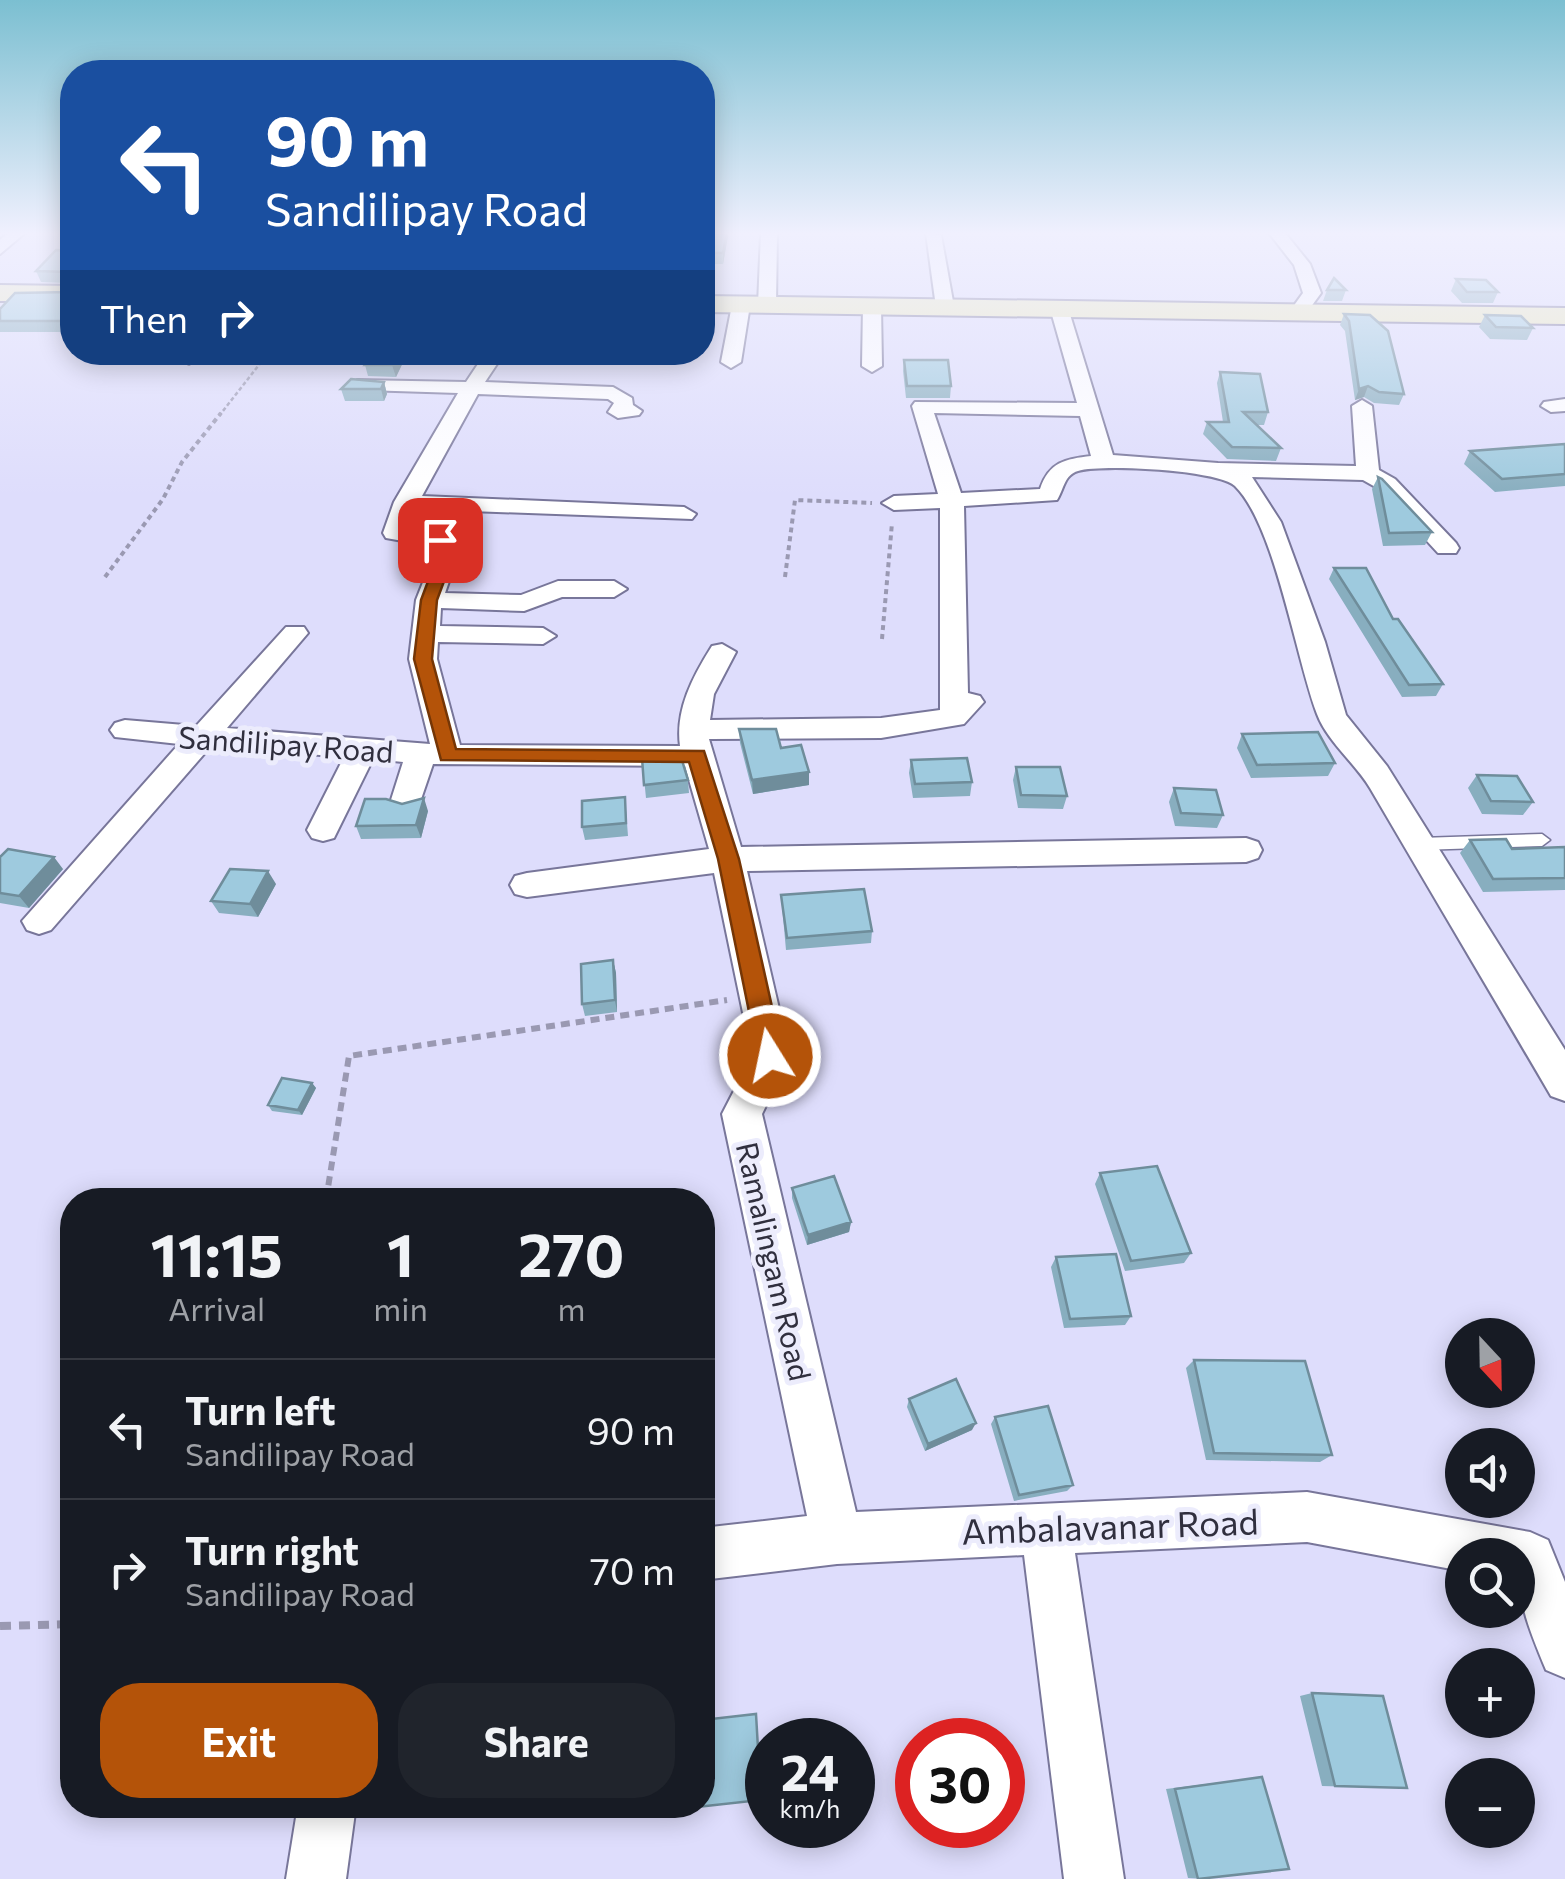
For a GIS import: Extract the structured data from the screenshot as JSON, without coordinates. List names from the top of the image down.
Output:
{
  "streets": {
    "street": ["Sandilipay Road", "Ramalingam Road", "Ambalavanar Road"]
  },
  "crossings": [
    ["Sandilipay Road", "Ramalingam Road"],
    ["Ramalingam Road", "Ambalavanar Road"]
  ],
  "north": "bottom",
  "page": {
    "turn": ["90 m", "Sandilipay Road"],
    "then": "Then",
    "eta": [
      "11:15",
      "Arrival",
      "1",
      "min",
      "270",
      "m"
    ],
    "map_buttons": ["+", "−"],
    "list": [
      {
        "name": "Turn left",
        "note": "Sandilipay Road",
        "value": "90 m"
      },
      {
        "name": "Turn right",
        "note": "Sandilipay Road",
        "value": "70 m"
      }
    ],
    "buttons": ["Exit", "Share"],
    "speed": "24 km/h",
    "limit": "30"
  }
}
